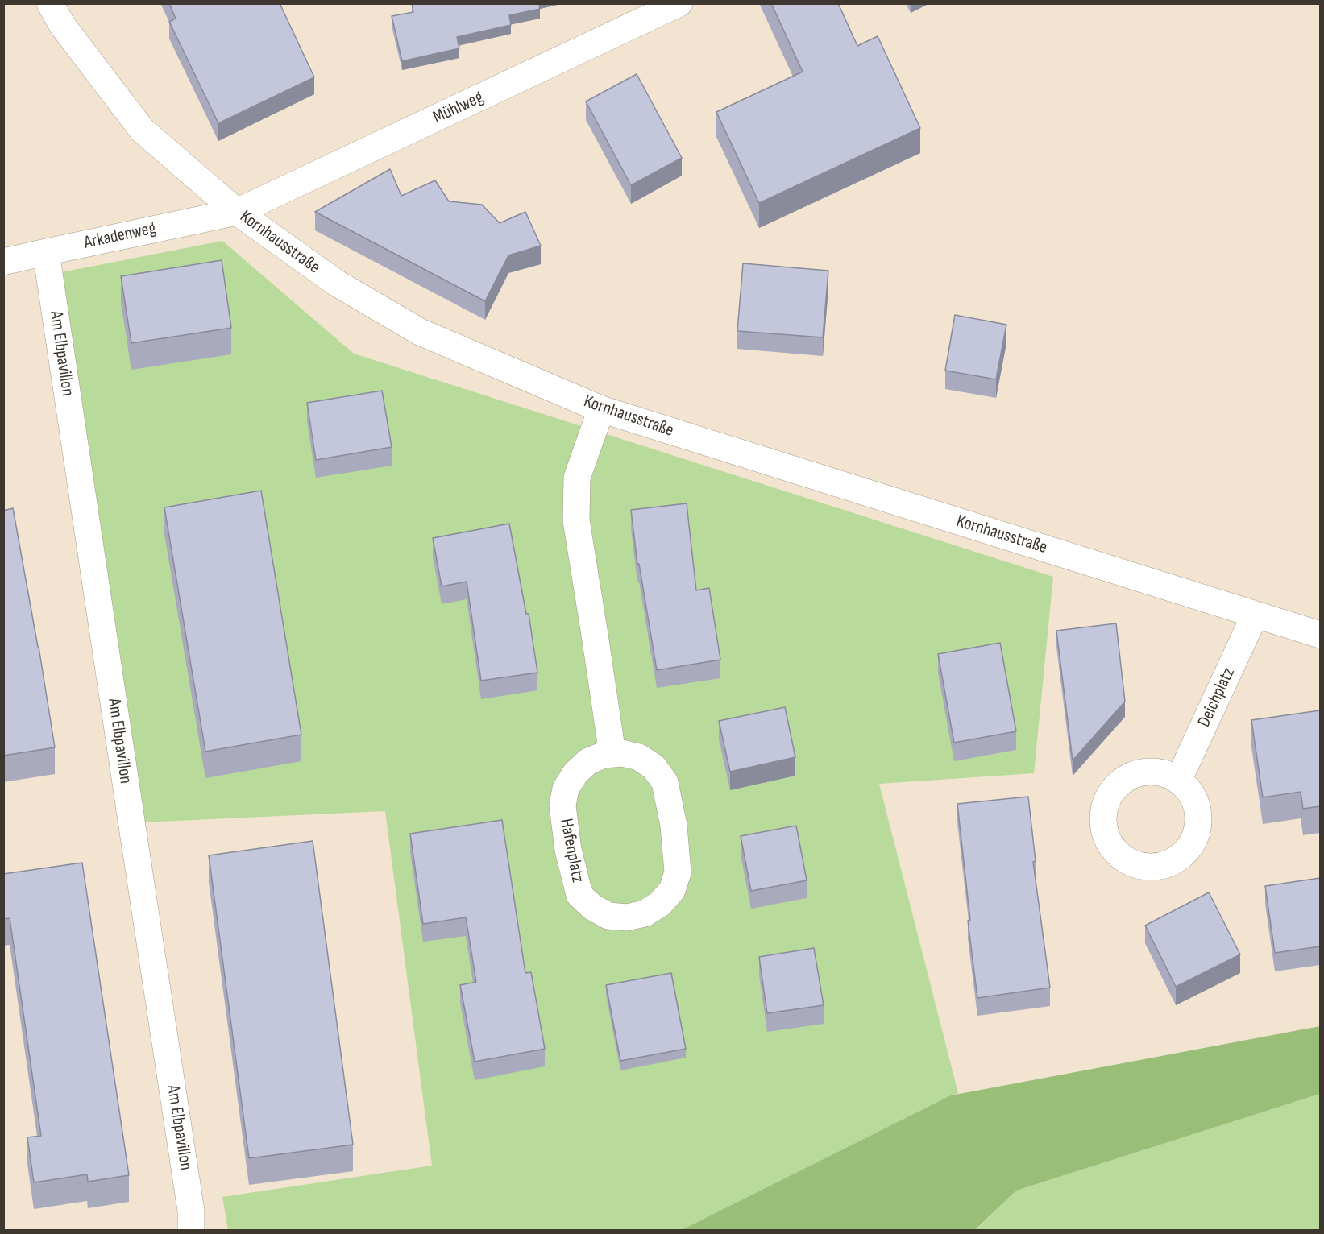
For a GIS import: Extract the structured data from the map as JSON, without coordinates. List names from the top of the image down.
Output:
{
  "streets": {
    "street": [
      "Mühlweg",
      "Arkadenweg",
      "Kornhausstraße",
      "Am Elbpavillon",
      "Deichplatz",
      "Hafenplatz"
    ]
  },
  "crossings": [
    ["Mühlweg", "Arkadenweg"],
    ["Mühlweg", "Kornhausstraße"],
    ["Arkadenweg", "Kornhausstraße"],
    ["Arkadenweg", "Am Elbpavillon"],
    ["Kornhausstraße", "Deichplatz"]
  ]
}
